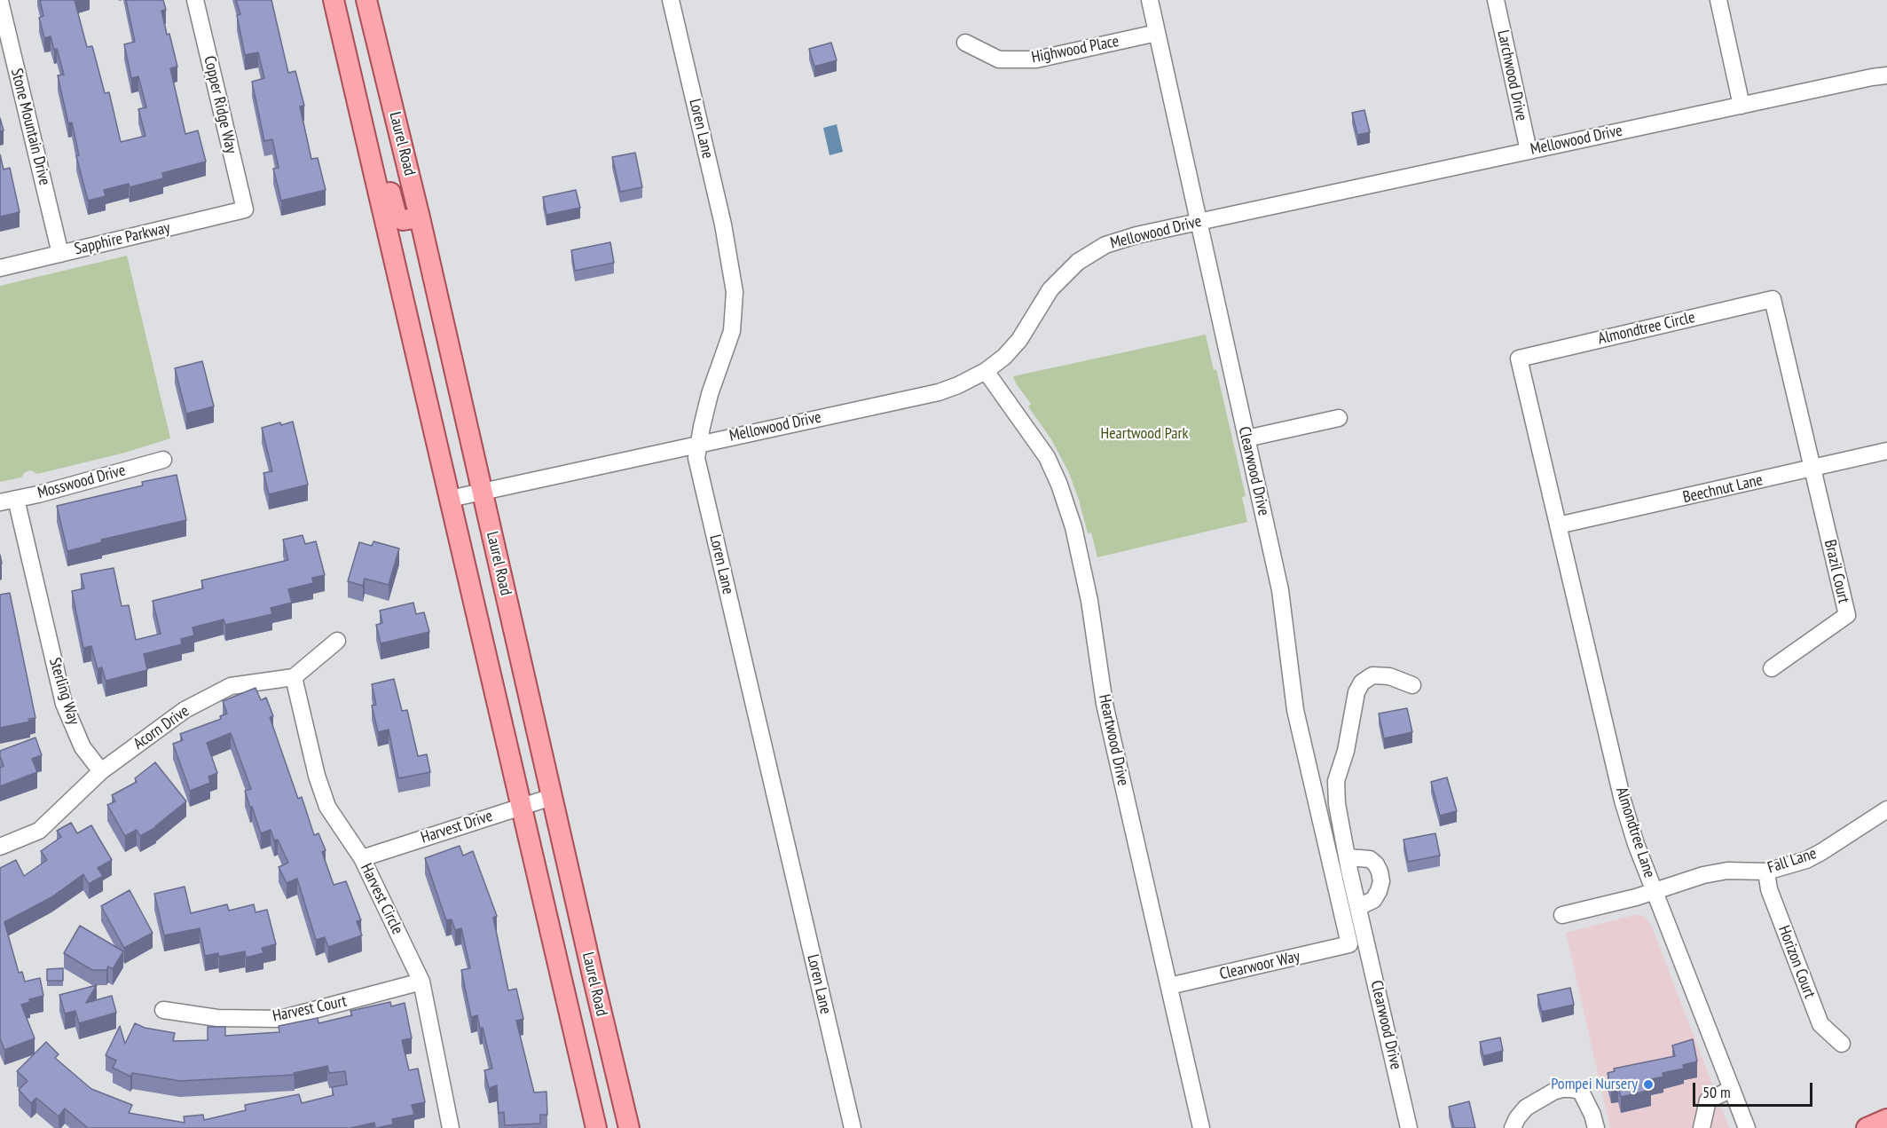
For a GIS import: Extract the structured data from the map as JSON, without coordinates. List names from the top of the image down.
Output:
{
  "streets": {
    "main road": ["Laurel Road"],
    "street": [
      "Highwood Place",
      "Larchwood Drive",
      "Copper Ridge Way",
      "Stone Mountain Drive",
      "Loren Lane",
      "Mellowood Drive",
      "Sapphire Parkway",
      "Almondtree Circle",
      "Clearwood Drive",
      "Mosswood Drive",
      "Beechnut Lane",
      "Brazil Court",
      "Sterling Way",
      "Acorn Drive",
      "Heartwood Drive",
      "Harvest Drive",
      "Almondtree Lane",
      "Fall Lane",
      "Harvest Circle",
      "Horizon Court",
      "Clearwoor Way",
      "Harvest Court"
    ]
  },
  "crossings": [
    ["Highwood Place", "Clearwood Drive"],
    ["Larchwood Drive", "Mellowood Drive"],
    ["Copper Ridge Way", "Sapphire Parkway"],
    ["Stone Mountain Drive", "Sapphire Parkway"],
    ["Loren Lane", "Mellowood Drive"],
    ["Mellowood Drive", "Laurel Road"],
    ["Mellowood Drive", "Clearwood Drive"],
    ["Mellowood Drive", "Heartwood Drive"],
    ["Laurel Road", "Harvest Drive"],
    ["Almondtree Circle", "Beechnut Lane"],
    ["Almondtree Circle", "Brazil Court"],
    ["Almondtree Circle", "Almondtree Lane"],
    ["Clearwood Drive", "Clearwoor Way"],
    ["Mosswood Drive", "Sterling Way"],
    ["Beechnut Lane", "Brazil Court"],
    ["Beechnut Lane", "Almondtree Lane"],
    ["Sterling Way", "Acorn Drive"],
    ["Acorn Drive", "Harvest Circle"],
    ["Heartwood Drive", "Clearwoor Way"],
    ["Harvest Drive", "Harvest Circle"],
    ["Almondtree Lane", "Fall Lane"],
    ["Fall Lane", "Horizon Court"],
    ["Harvest Circle", "Harvest Court"]
  ],
  "parks": ["Heartwood Park"],
  "places": ["Pompei Nursery"],
  "scale_bar": "50 m"
}
